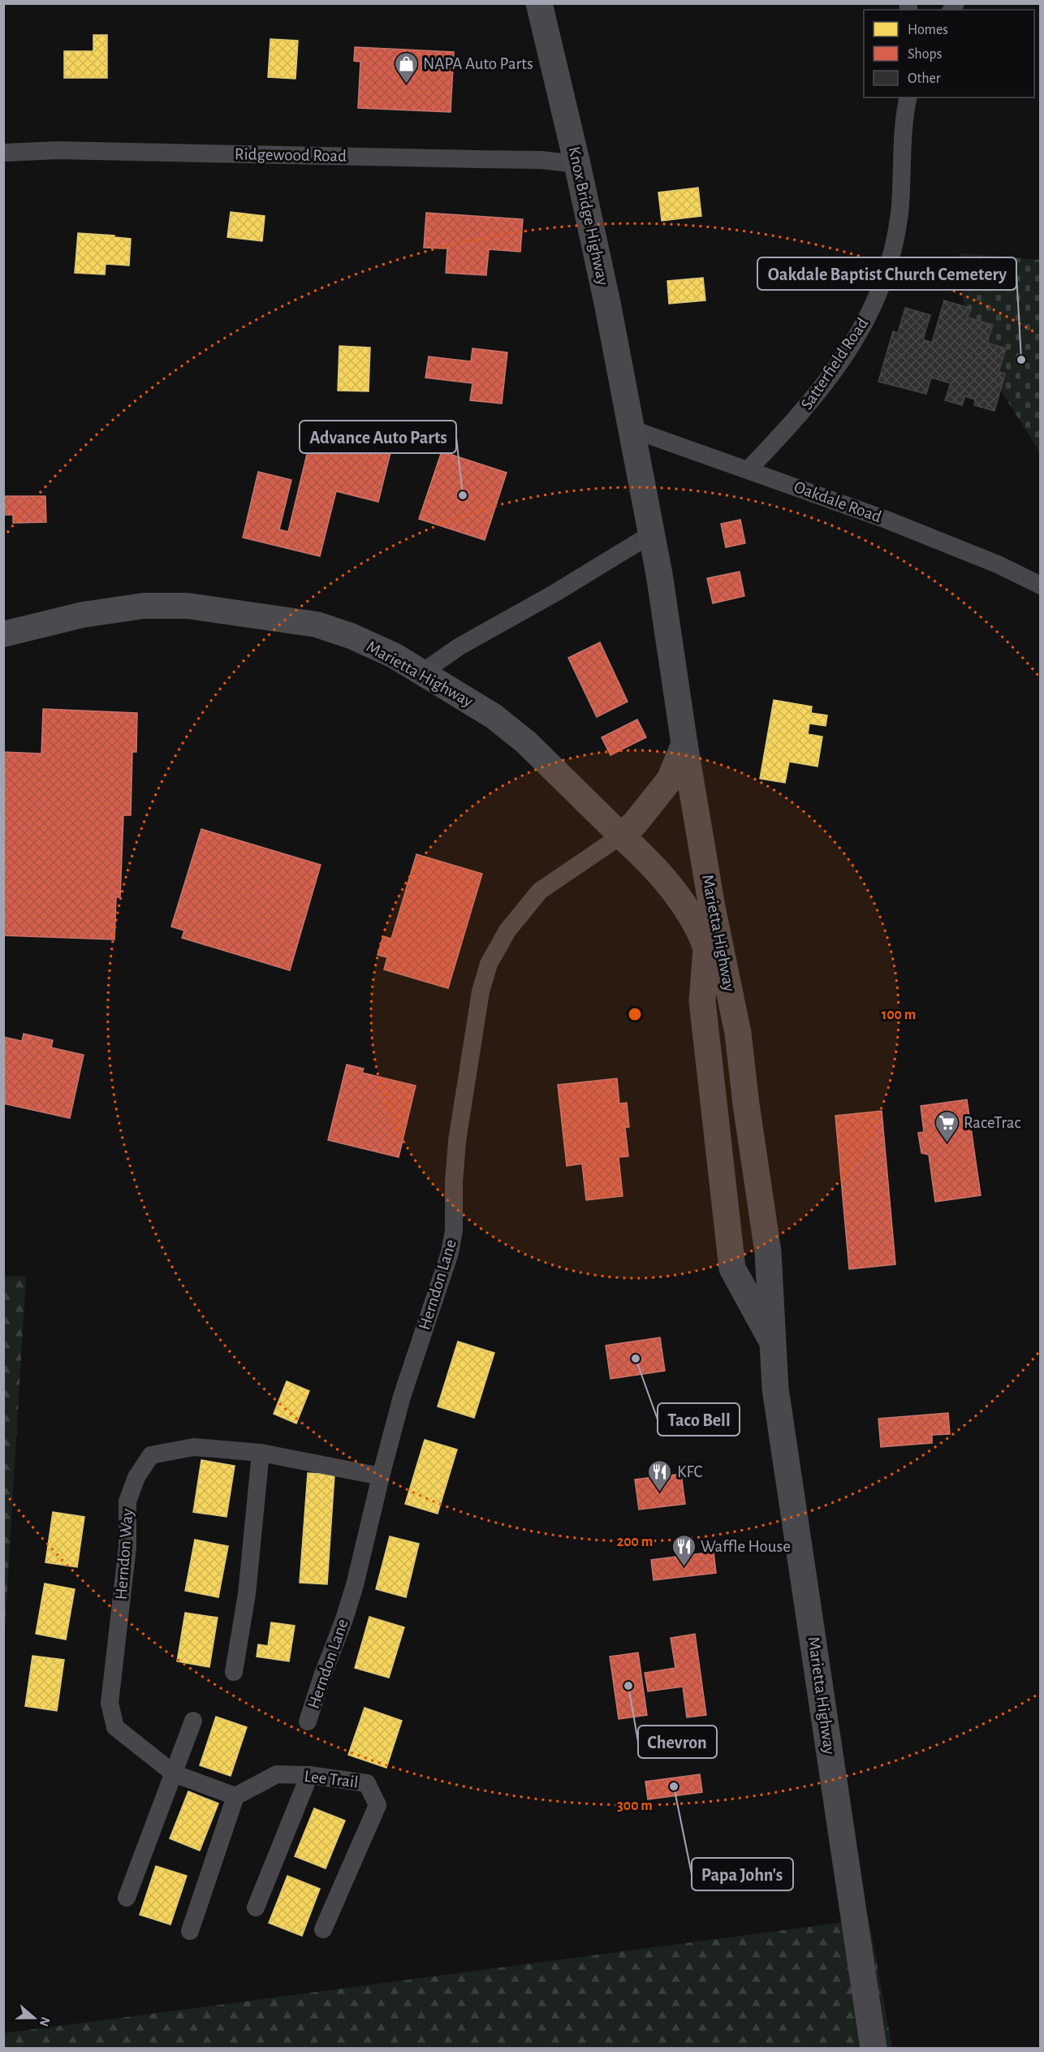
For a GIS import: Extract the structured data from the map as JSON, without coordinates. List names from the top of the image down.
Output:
{
  "streets": {
    "main road": ["Knox Bridge Highway", "Marietta Highway"],
    "street": [
      "Ridgewood Road",
      "Satterfield Road",
      "Oakdale Road",
      "Herndon Lane",
      "Herndon Way",
      "Lee Trail"
    ]
  },
  "crossings": [
    ["Ridgewood Road", "Knox Bridge Highway"],
    ["Knox Bridge Highway", "Oakdale Road"],
    ["Knox Bridge Highway", "Marietta Highway"],
    ["Satterfield Road", "Oakdale Road"],
    ["Oakdale Road", "Marietta Highway"],
    ["Marietta Highway", "Herndon Lane"],
    ["Herndon Lane", "Herndon Way"]
  ],
  "places": {
    "shop": ["NAPA Auto Parts"],
    "other": [
      "Oakdale Baptist Church Cemetery",
      "Advance Auto Parts",
      "Taco Bell",
      "Chevron",
      "Papa John's"
    ],
    "supermarket": ["RaceTrac"],
    "restaurant": ["KFC", "Waffle House"]
  },
  "legend": ["Homes", "Shops", "Other"],
  "north": "right",
  "rings": ["100 m", "200 m", "300 m"]
}
